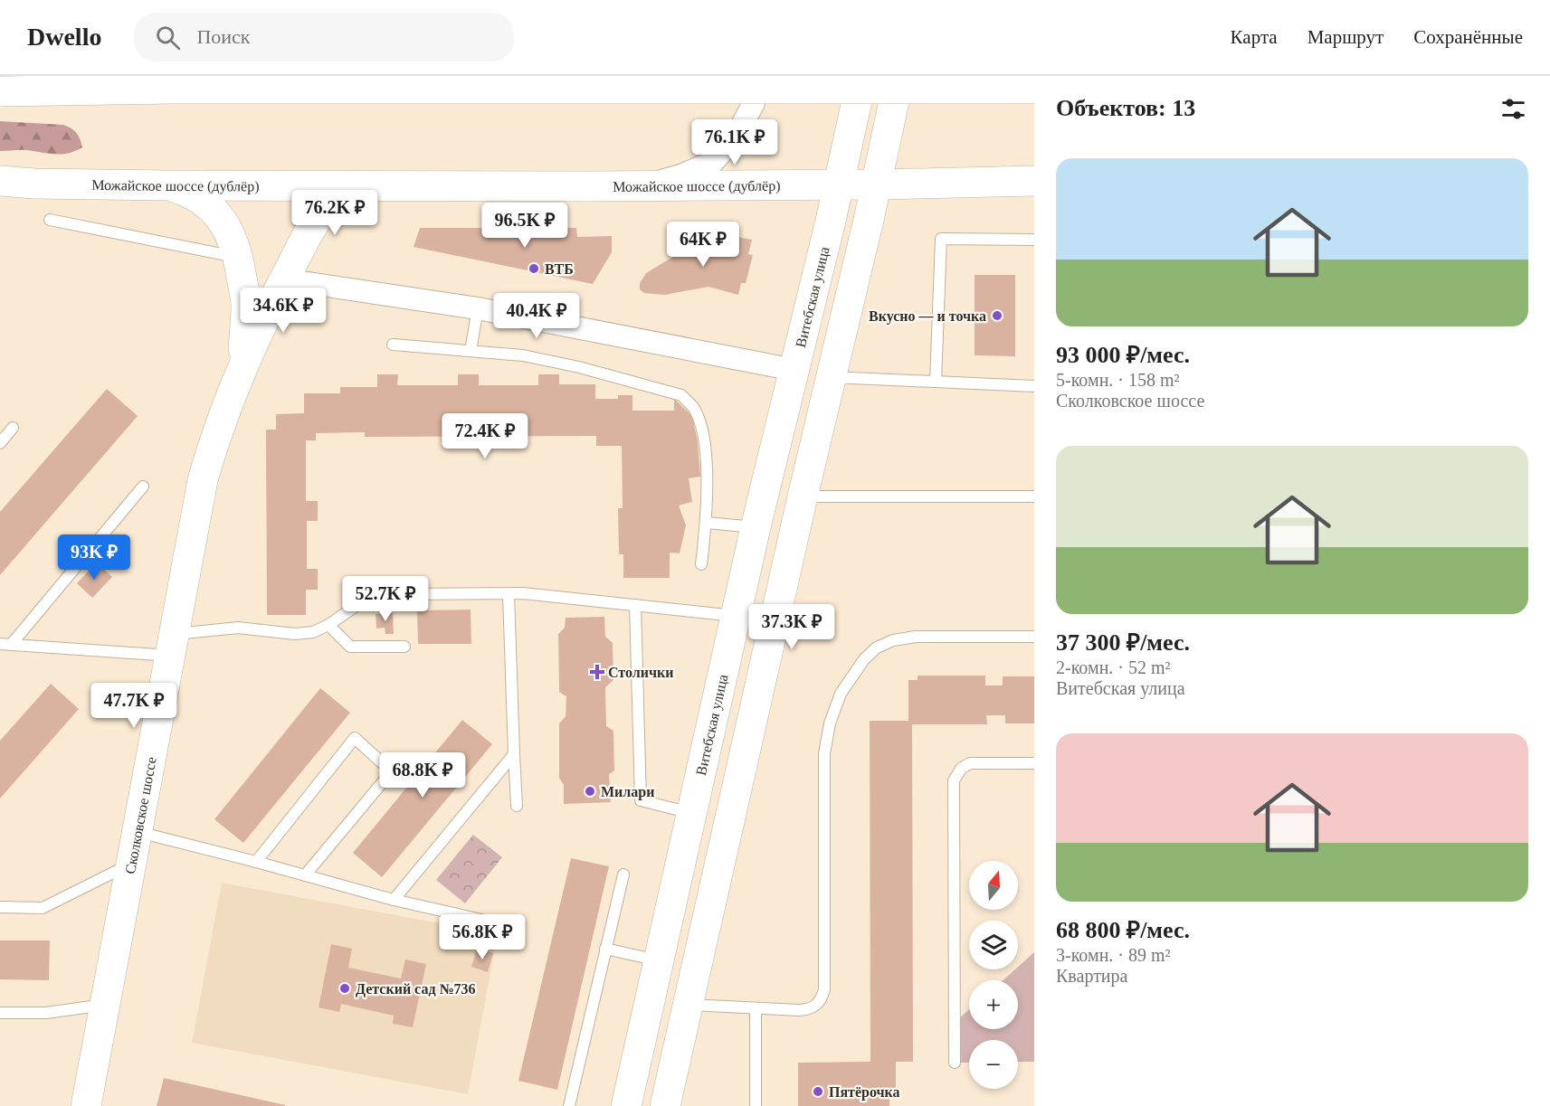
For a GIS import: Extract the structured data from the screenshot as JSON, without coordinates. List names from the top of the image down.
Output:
{
  "streets": {
    "main road": ["Можайское шоссе (дублёр)", "Витебская улица", "Сколковское шоссе"]
  },
  "crossings": [
    ["Можайское шоссе (дублёр)", "Витебская улица"],
    ["Можайское шоссе (дублёр)", "Сколковское шоссе"]
  ],
  "places": {
    "other": [
      "ВТБ",
      "Вкусно — и точка",
      "Милари",
      "Детский сад №736",
      "Пятёрочка"
    ],
    "health": ["Столички"]
  },
  "north": "top",
  "page": {
    "header": "Dwello",
    "search": "Поиск",
    "nav": ["Карта", "Маршрут", "Сохранённые"],
    "heading": "Объектов: 13",
    "price": [
      "76.1K ₽",
      "76.2K ₽",
      "96.5K ₽",
      "64K ₽",
      "34.6K ₽",
      "40.4K ₽",
      "72.4K ₽",
      "93K ₽",
      "52.7K ₽",
      "37.3K ₽",
      "47.7K ₽",
      "68.8K ₽",
      "56.8K ₽"
    ],
    "list": [
      {
        "name": "93 000 ₽/мес.",
        "note": "5-комн. · 158 m² · Сколковское шоссе"
      },
      {
        "name": "37 300 ₽/мес.",
        "note": "2-комн. · 52 m² · Витебская улица"
      },
      {
        "name": "68 800 ₽/мес.",
        "note": "3-комн. · 89 m² · Квартира"
      }
    ],
    "map_buttons": ["+", "−"]
  }
}
